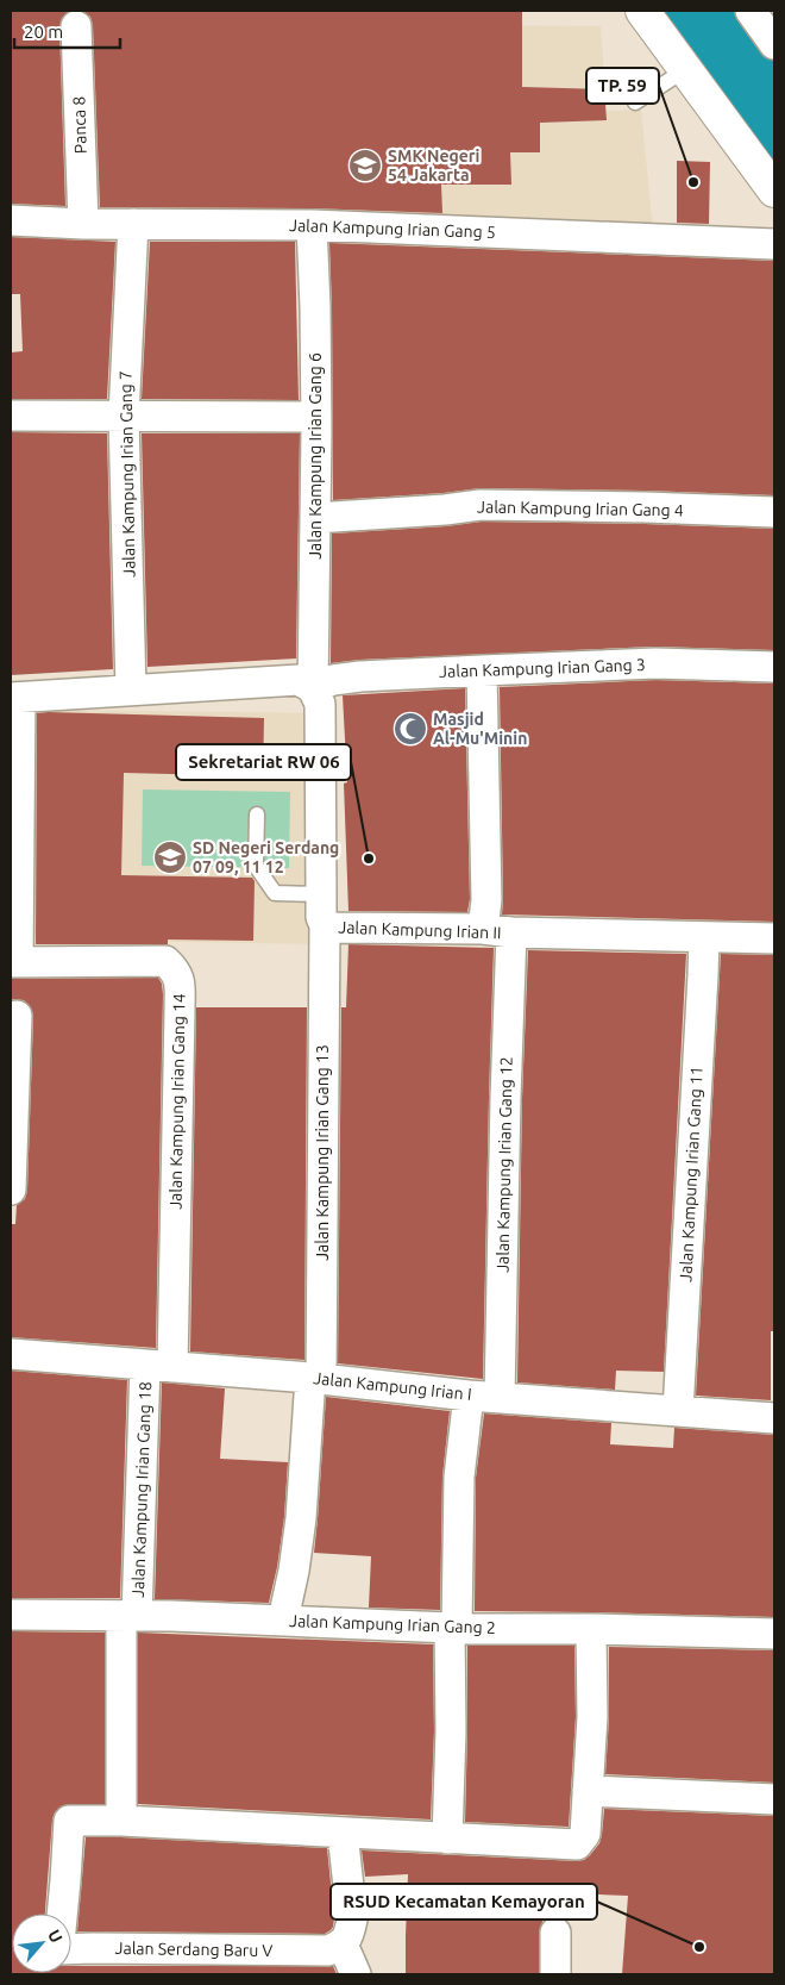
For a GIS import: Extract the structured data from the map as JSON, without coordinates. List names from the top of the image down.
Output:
{
  "streets": {
    "street": [
      "Panca 8",
      "Jalan Kampung Irian Gang 5",
      "Jalan Kampung Irian Gang 6",
      "Jalan Kampung Irian Gang 7",
      "Jalan Kampung Irian Gang 4",
      "Jalan Kampung Irian Gang 3",
      "Jalan Kampung Irian II",
      "Jalan Kampung Irian Gang 14",
      "Jalan Kampung Irian Gang 13",
      "Jalan Kampung Irian Gang 12",
      "Jalan Kampung Irian Gang 11",
      "Jalan Kampung Irian I",
      "Jalan Kampung Irian Gang 18",
      "Jalan Kampung Irian Gang 2",
      "Jalan Serdang Baru V"
    ]
  },
  "crossings": [
    ["Panca 8", "Jalan Kampung Irian Gang 5"],
    ["Jalan Kampung Irian Gang 5", "Jalan Kampung Irian Gang 6"],
    ["Jalan Kampung Irian Gang 5", "Jalan Kampung Irian Gang 7"],
    ["Jalan Kampung Irian Gang 6", "Jalan Kampung Irian Gang 4"],
    ["Jalan Kampung Irian Gang 6", "Jalan Kampung Irian Gang 3"],
    ["Jalan Kampung Irian Gang 6", "Jalan Kampung Irian II"],
    ["Jalan Kampung Irian Gang 3", "Jalan Kampung Irian II"],
    ["Jalan Kampung Irian II", "Jalan Kampung Irian Gang 13"],
    ["Jalan Kampung Irian II", "Jalan Kampung Irian Gang 12"],
    ["Jalan Kampung Irian II", "Jalan Kampung Irian Gang 11"],
    ["Jalan Kampung Irian Gang 14", "Jalan Kampung Irian I"],
    ["Jalan Kampung Irian Gang 14", "Jalan Kampung Irian Gang 18"],
    ["Jalan Kampung Irian Gang 13", "Jalan Kampung Irian I"],
    ["Jalan Kampung Irian Gang 13", "Jalan Kampung Irian Gang 2"],
    ["Jalan Kampung Irian Gang 12", "Jalan Kampung Irian I"],
    ["Jalan Kampung Irian Gang 11", "Jalan Kampung Irian I"],
    ["Jalan Kampung Irian I", "Jalan Kampung Irian Gang 18"],
    ["Jalan Kampung Irian Gang 18", "Jalan Kampung Irian Gang 2"]
  ],
  "places": {
    "school or university": ["SMK Negeri 54 Jakarta", "SD Negeri Serdang 07 09, 11 12"],
    "other": ["TP. 59", "Sekretariat RW 06", "RSUD Kecamatan Kemayoran"],
    "mosque": ["Masjid Al-Mu'Minin"]
  },
  "scale_bar": "20 m",
  "north": "top right"
}
